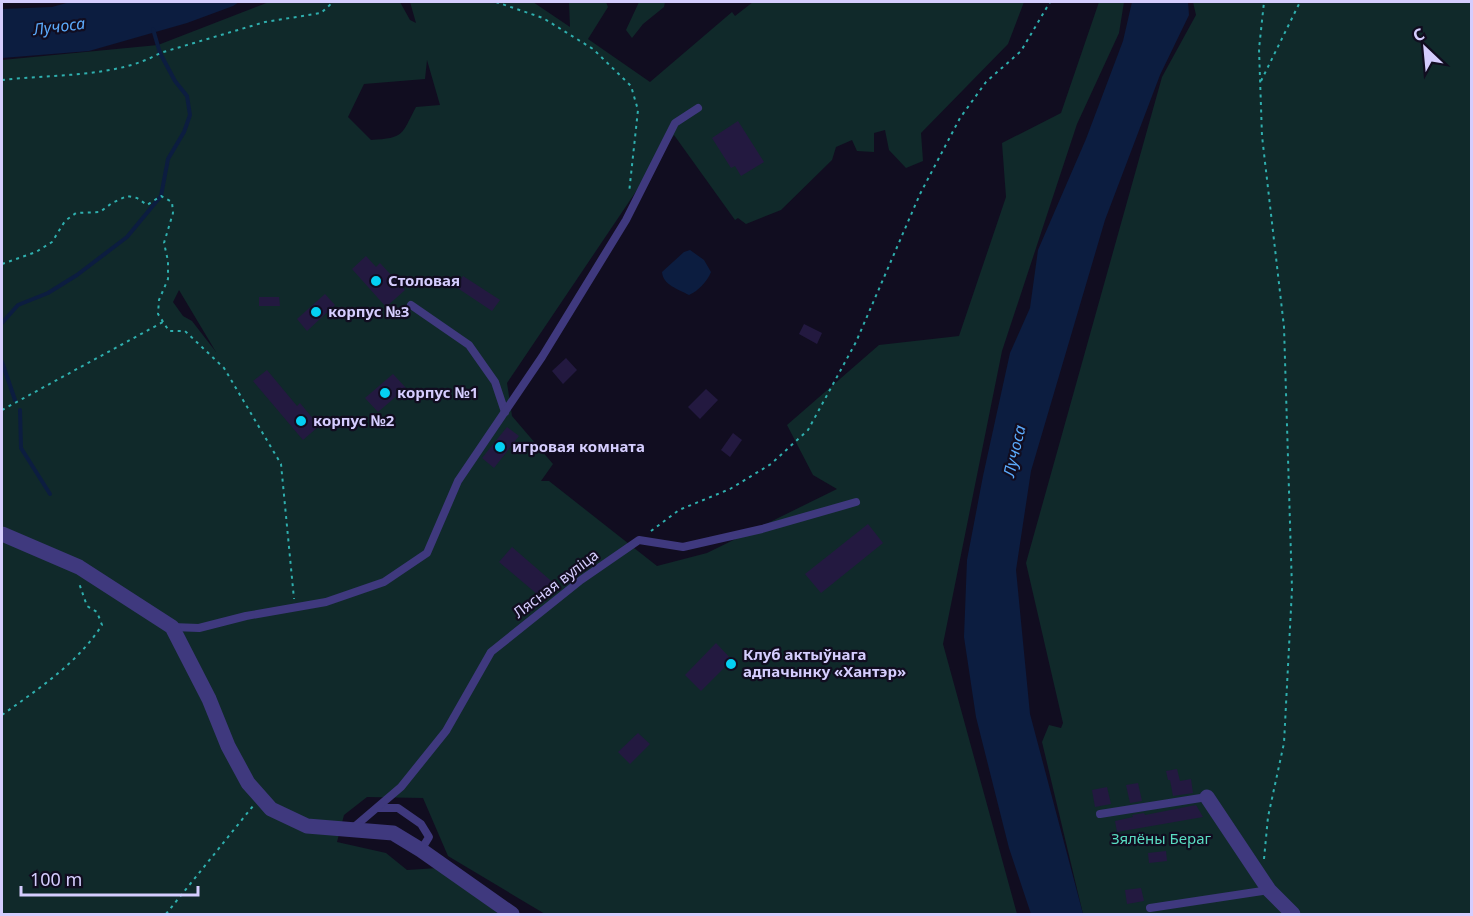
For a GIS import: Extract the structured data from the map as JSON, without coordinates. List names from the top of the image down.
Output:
{
  "streets": {
    "lane": ["Лясная вуліца"]
  },
  "water": ["Лучоса"],
  "parks": ["Зялёны Бераг"],
  "places": [
    "Столовая",
    "корпус №3",
    "корпус №1",
    "корпус №2",
    "игровая комната",
    "Клуб актыўнага адпачынку «Хантэр»"
  ],
  "scale_bar": "100 m",
  "north": "top left"
}
